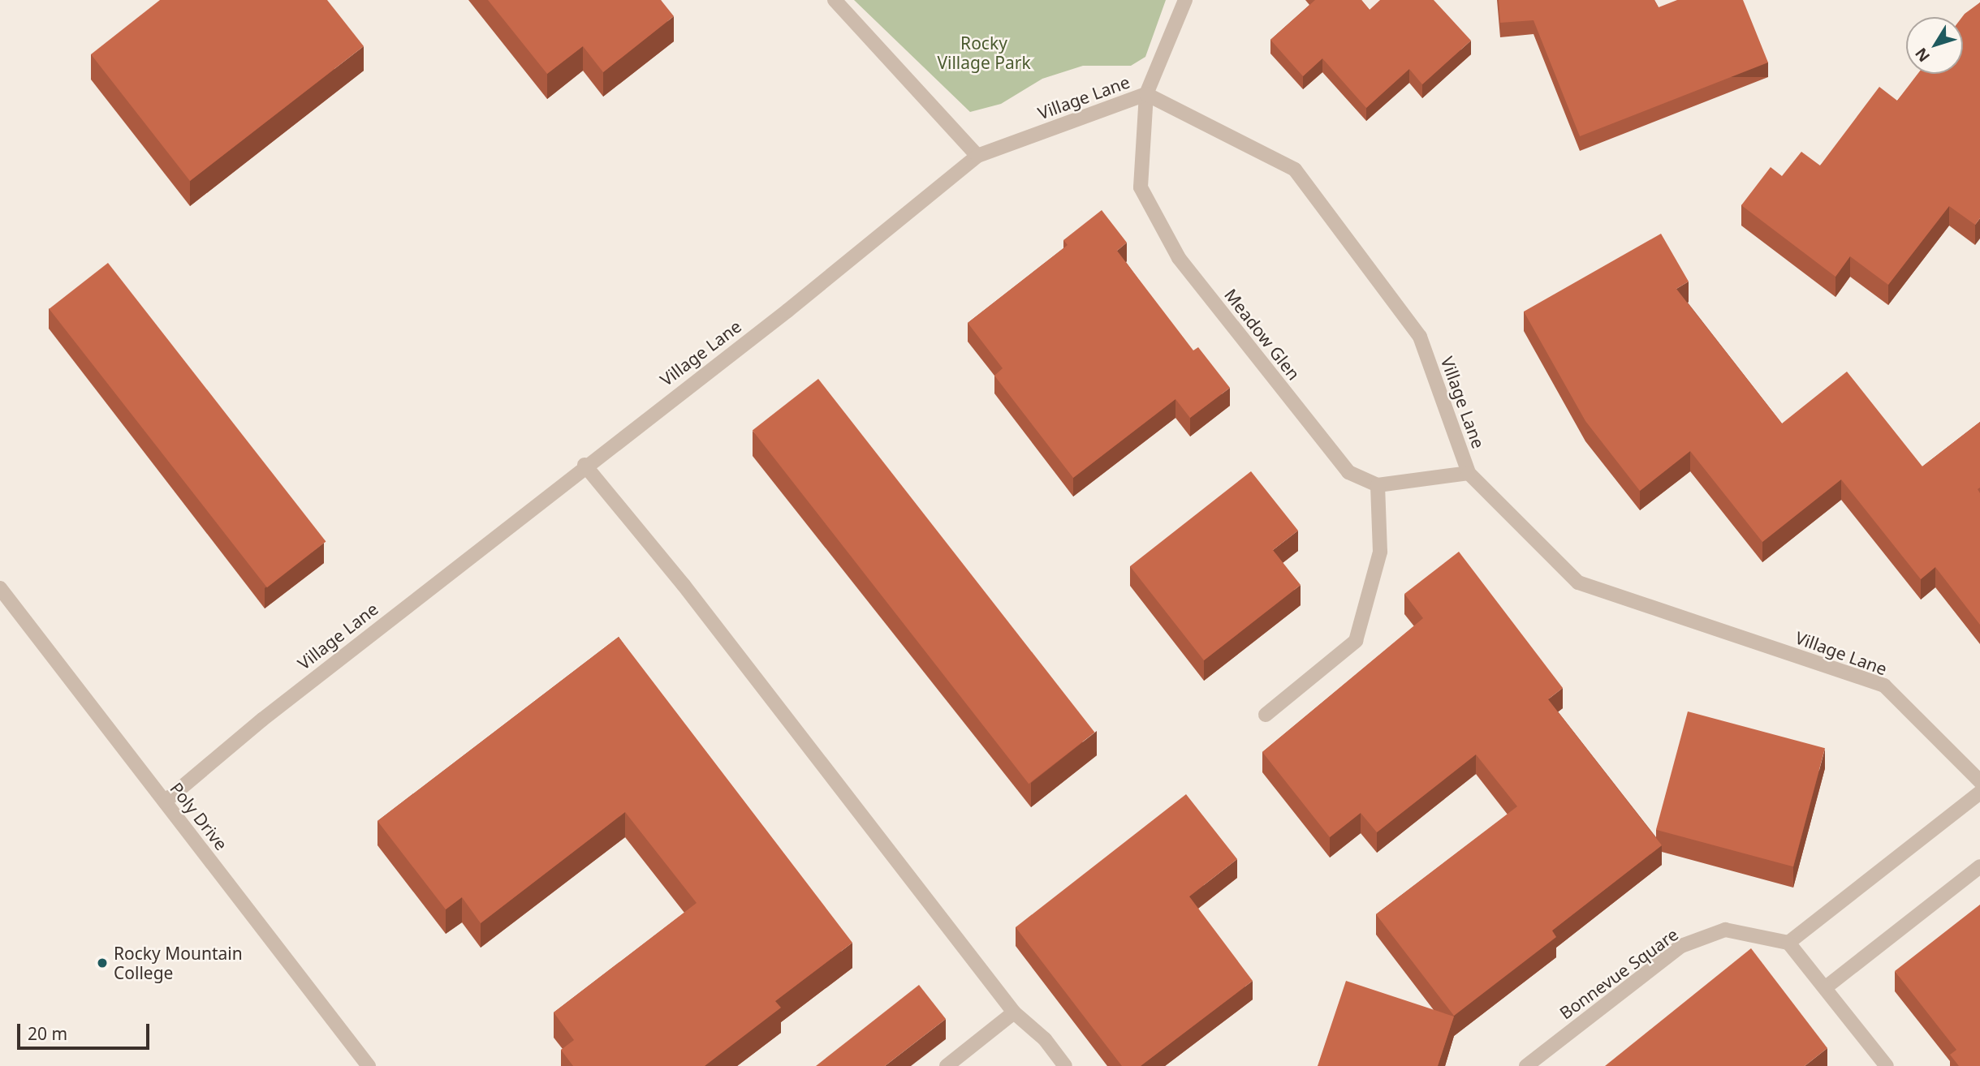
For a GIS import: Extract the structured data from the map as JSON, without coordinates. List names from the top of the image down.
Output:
{
  "streets": {
    "street": [
      "Village Lane",
      "Meadow Glen",
      "Poly Drive",
      "Bonnevue Square"
    ]
  },
  "crossings": [
    ["Village Lane", "Meadow Glen"],
    ["Village Lane", "Poly Drive"]
  ],
  "parks": ["Rocky Village Park"],
  "places": ["Rocky Mountain College"],
  "scale_bar": "20 m",
  "north": "bottom left"
}
